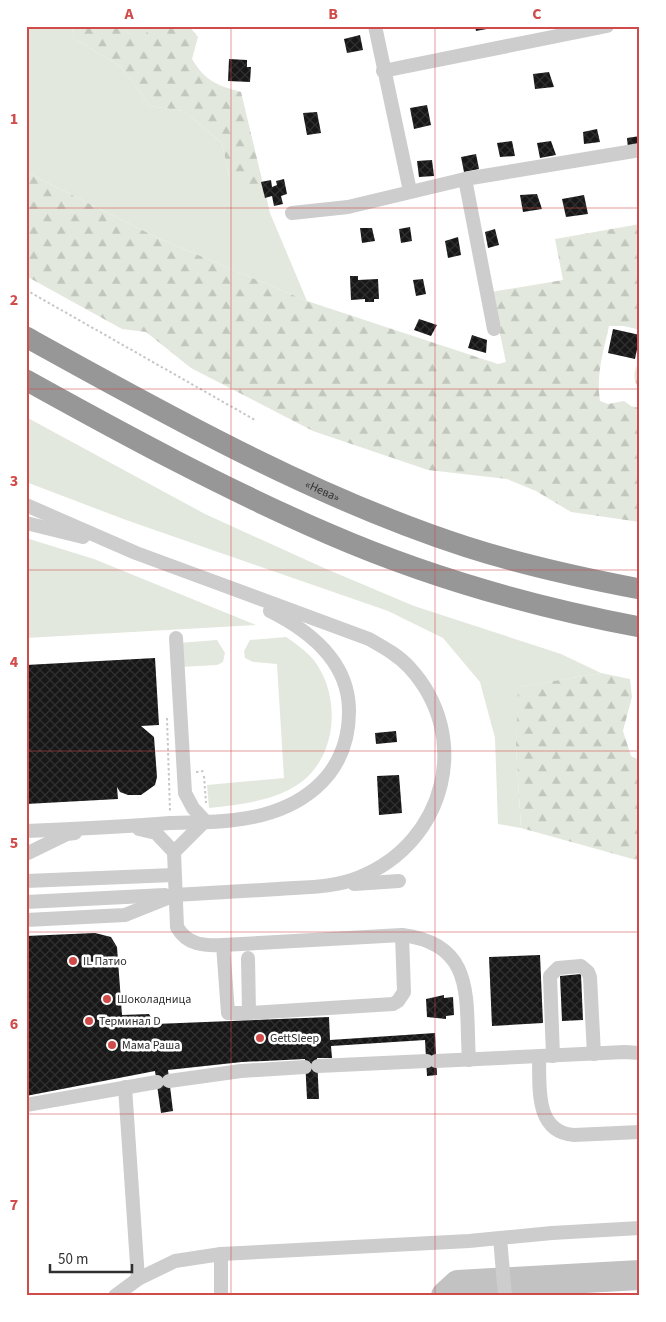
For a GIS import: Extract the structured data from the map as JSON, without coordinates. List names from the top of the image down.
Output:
{
  "streets": {
    "highway": ["«Нева»"]
  },
  "places": [
    "IL Патио",
    "Шоколадница",
    "Терминал D",
    "GettSleep",
    "Мама Раша"
  ],
  "scale_bar": "50 m",
  "grid": {
    "columns": ["A", "B", "C"],
    "rows": [
      "1",
      "2",
      "3",
      "4",
      "5",
      "6",
      "7"
    ]
  }
}
